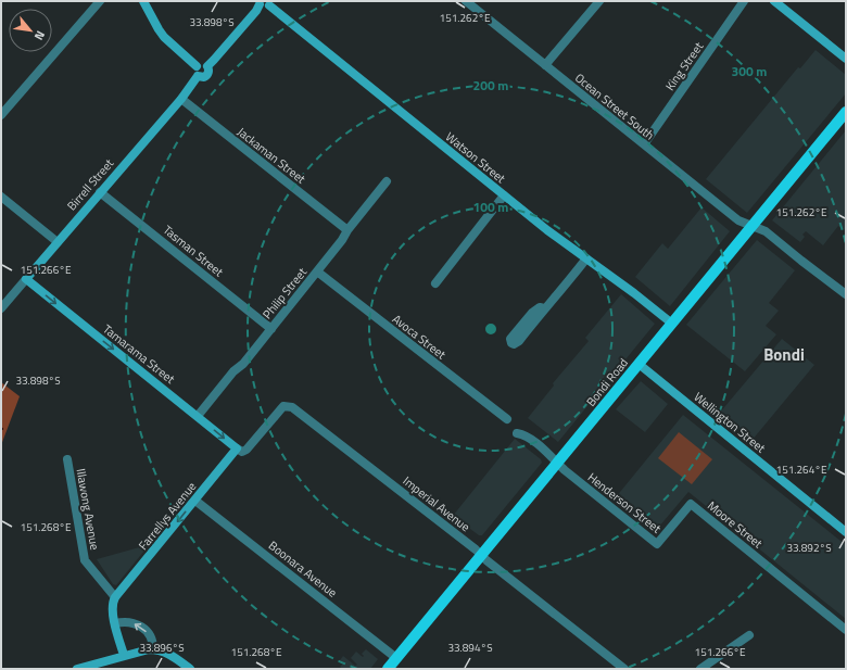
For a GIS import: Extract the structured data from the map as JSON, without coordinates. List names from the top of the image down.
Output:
{
  "streets": {
    "main road": ["Bondi Road"],
    "street": [
      "King Street",
      "Ocean Street South",
      "Jackaman Street",
      "Watson Street",
      "Birrell Street",
      "Tasman Street",
      "Philip Street",
      "Avoca Street",
      "Tamarama Street",
      "Wellington Street",
      "Henderson Street",
      "Imperial Avenue",
      "Illawong Avenue",
      "Farrellys Avenue",
      "Moore Street",
      "Boonara Avenue"
    ]
  },
  "crossings": [
    ["King Street", "Ocean Street South"],
    ["Ocean Street South", "Bondi Road"],
    ["Jackaman Street", "Birrell Street"],
    ["Jackaman Street", "Philip Street"],
    ["Watson Street", "Bondi Road"],
    ["Birrell Street", "Tasman Street"],
    ["Birrell Street", "Tamarama Street"],
    ["Tasman Street", "Philip Street"],
    ["Philip Street", "Avoca Street"],
    ["Philip Street", "Tamarama Street"],
    ["Tamarama Street", "Imperial Avenue"],
    ["Tamarama Street", "Farrellys Avenue"],
    ["Bondi Road", "Wellington Street"],
    ["Bondi Road", "Henderson Street"],
    ["Bondi Road", "Imperial Avenue"],
    ["Bondi Road", "Boonara Avenue"],
    ["Henderson Street", "Moore Street"],
    ["Imperial Avenue", "Farrellys Avenue"],
    ["Illawong Avenue", "Farrellys Avenue"],
    ["Farrellys Avenue", "Boonara Avenue"]
  ],
  "one_way": ["Tamarama Street", "Farrellys Avenue"],
  "districts": ["Bondi"],
  "north": "bottom right",
  "coordinates": [
    "151.262°E",
    "33.898°S",
    "151.266°E",
    "151.264°E",
    "151.268°E",
    "33.892°S",
    "33.896°S",
    "33.894°S"
  ],
  "rings": ["300 m", "200 m", "100 m"]
}
